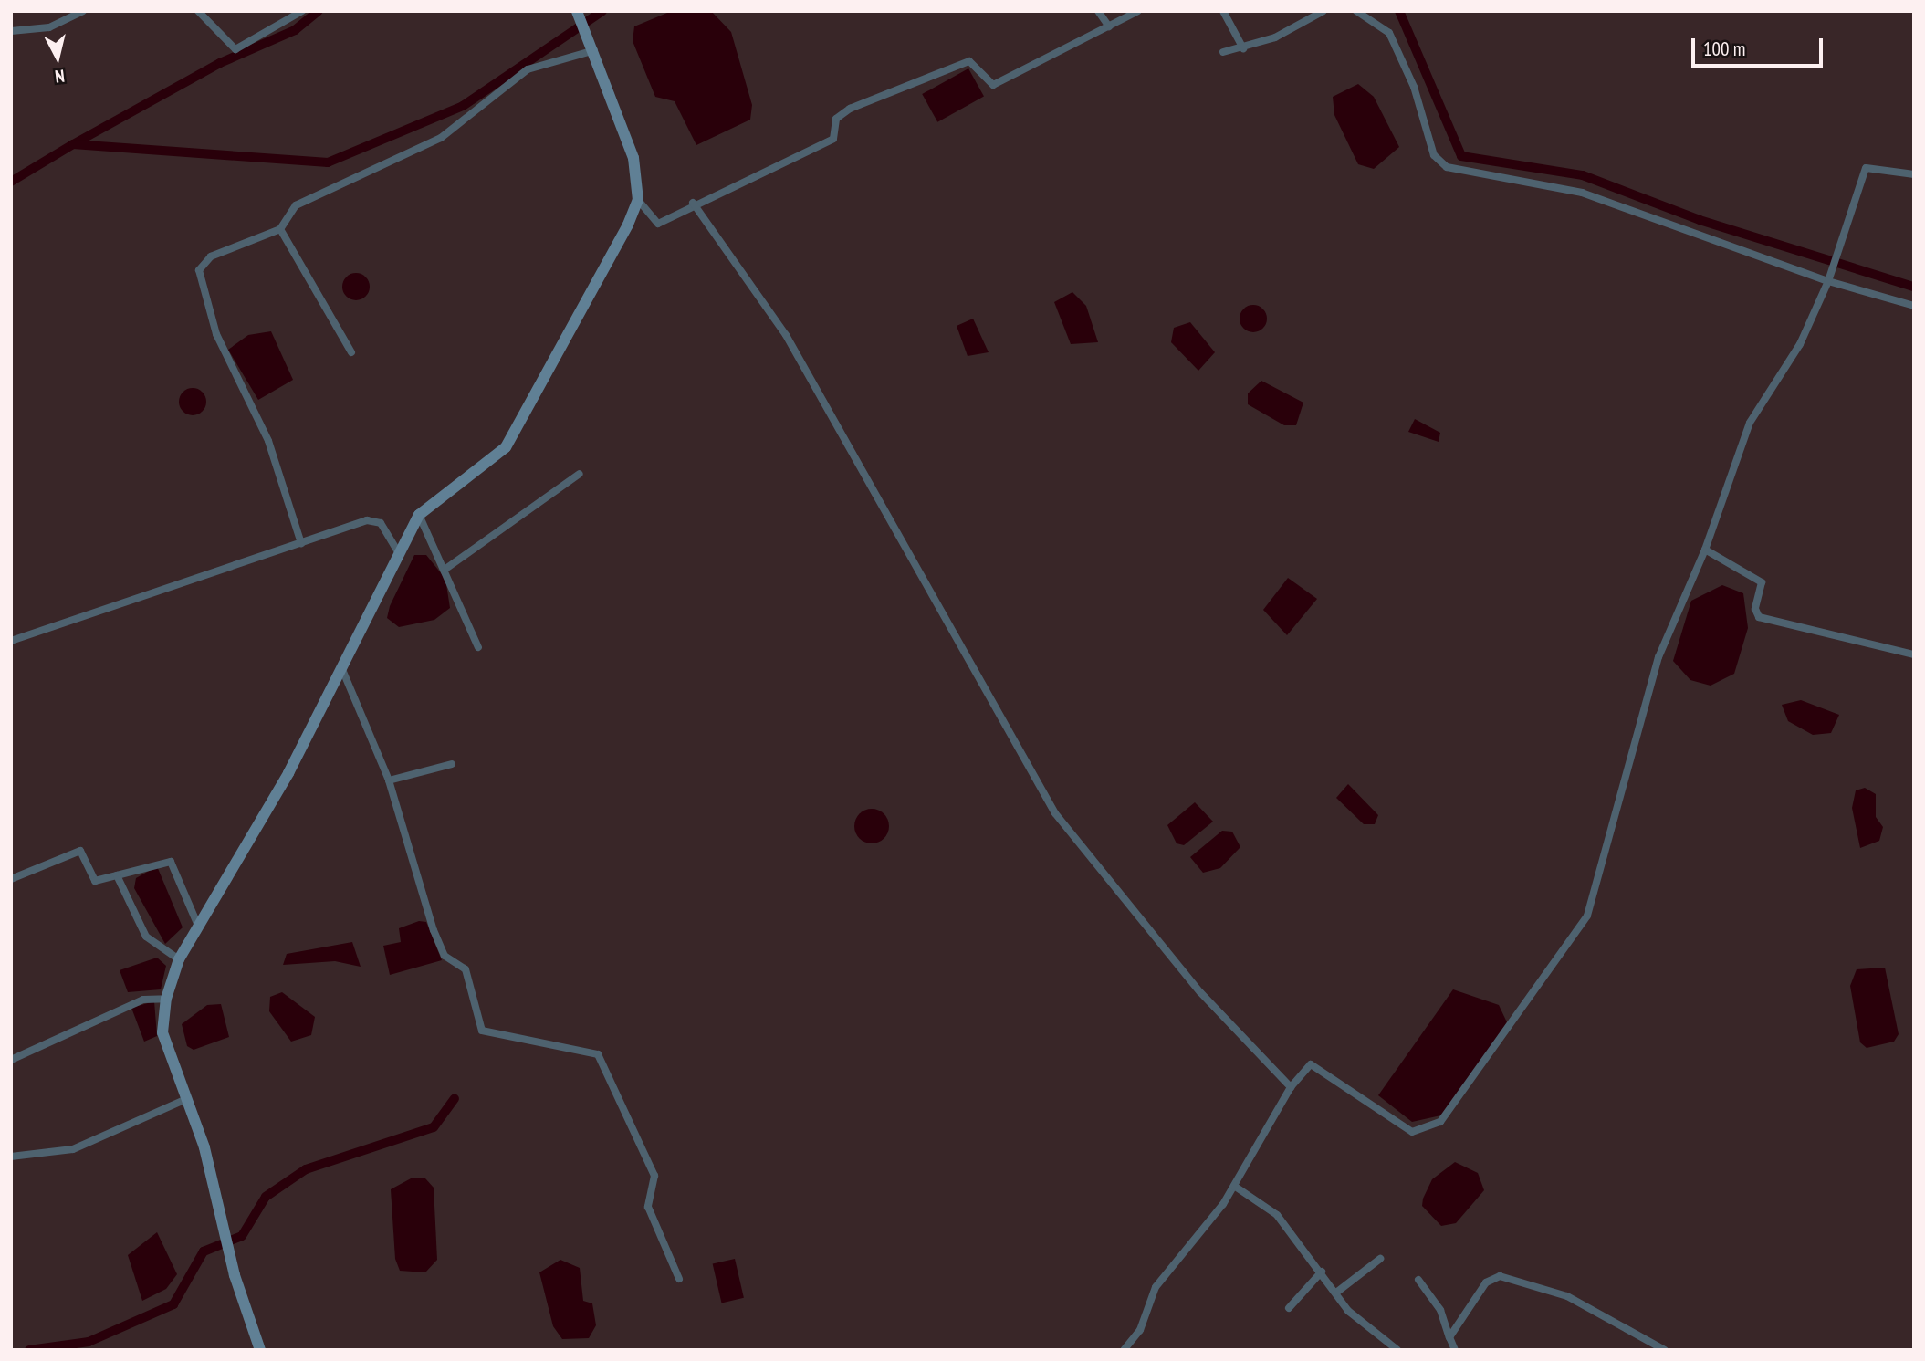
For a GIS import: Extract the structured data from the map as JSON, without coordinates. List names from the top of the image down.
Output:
{
  "scale_bar": "100 m",
  "north": "bottom"
}
